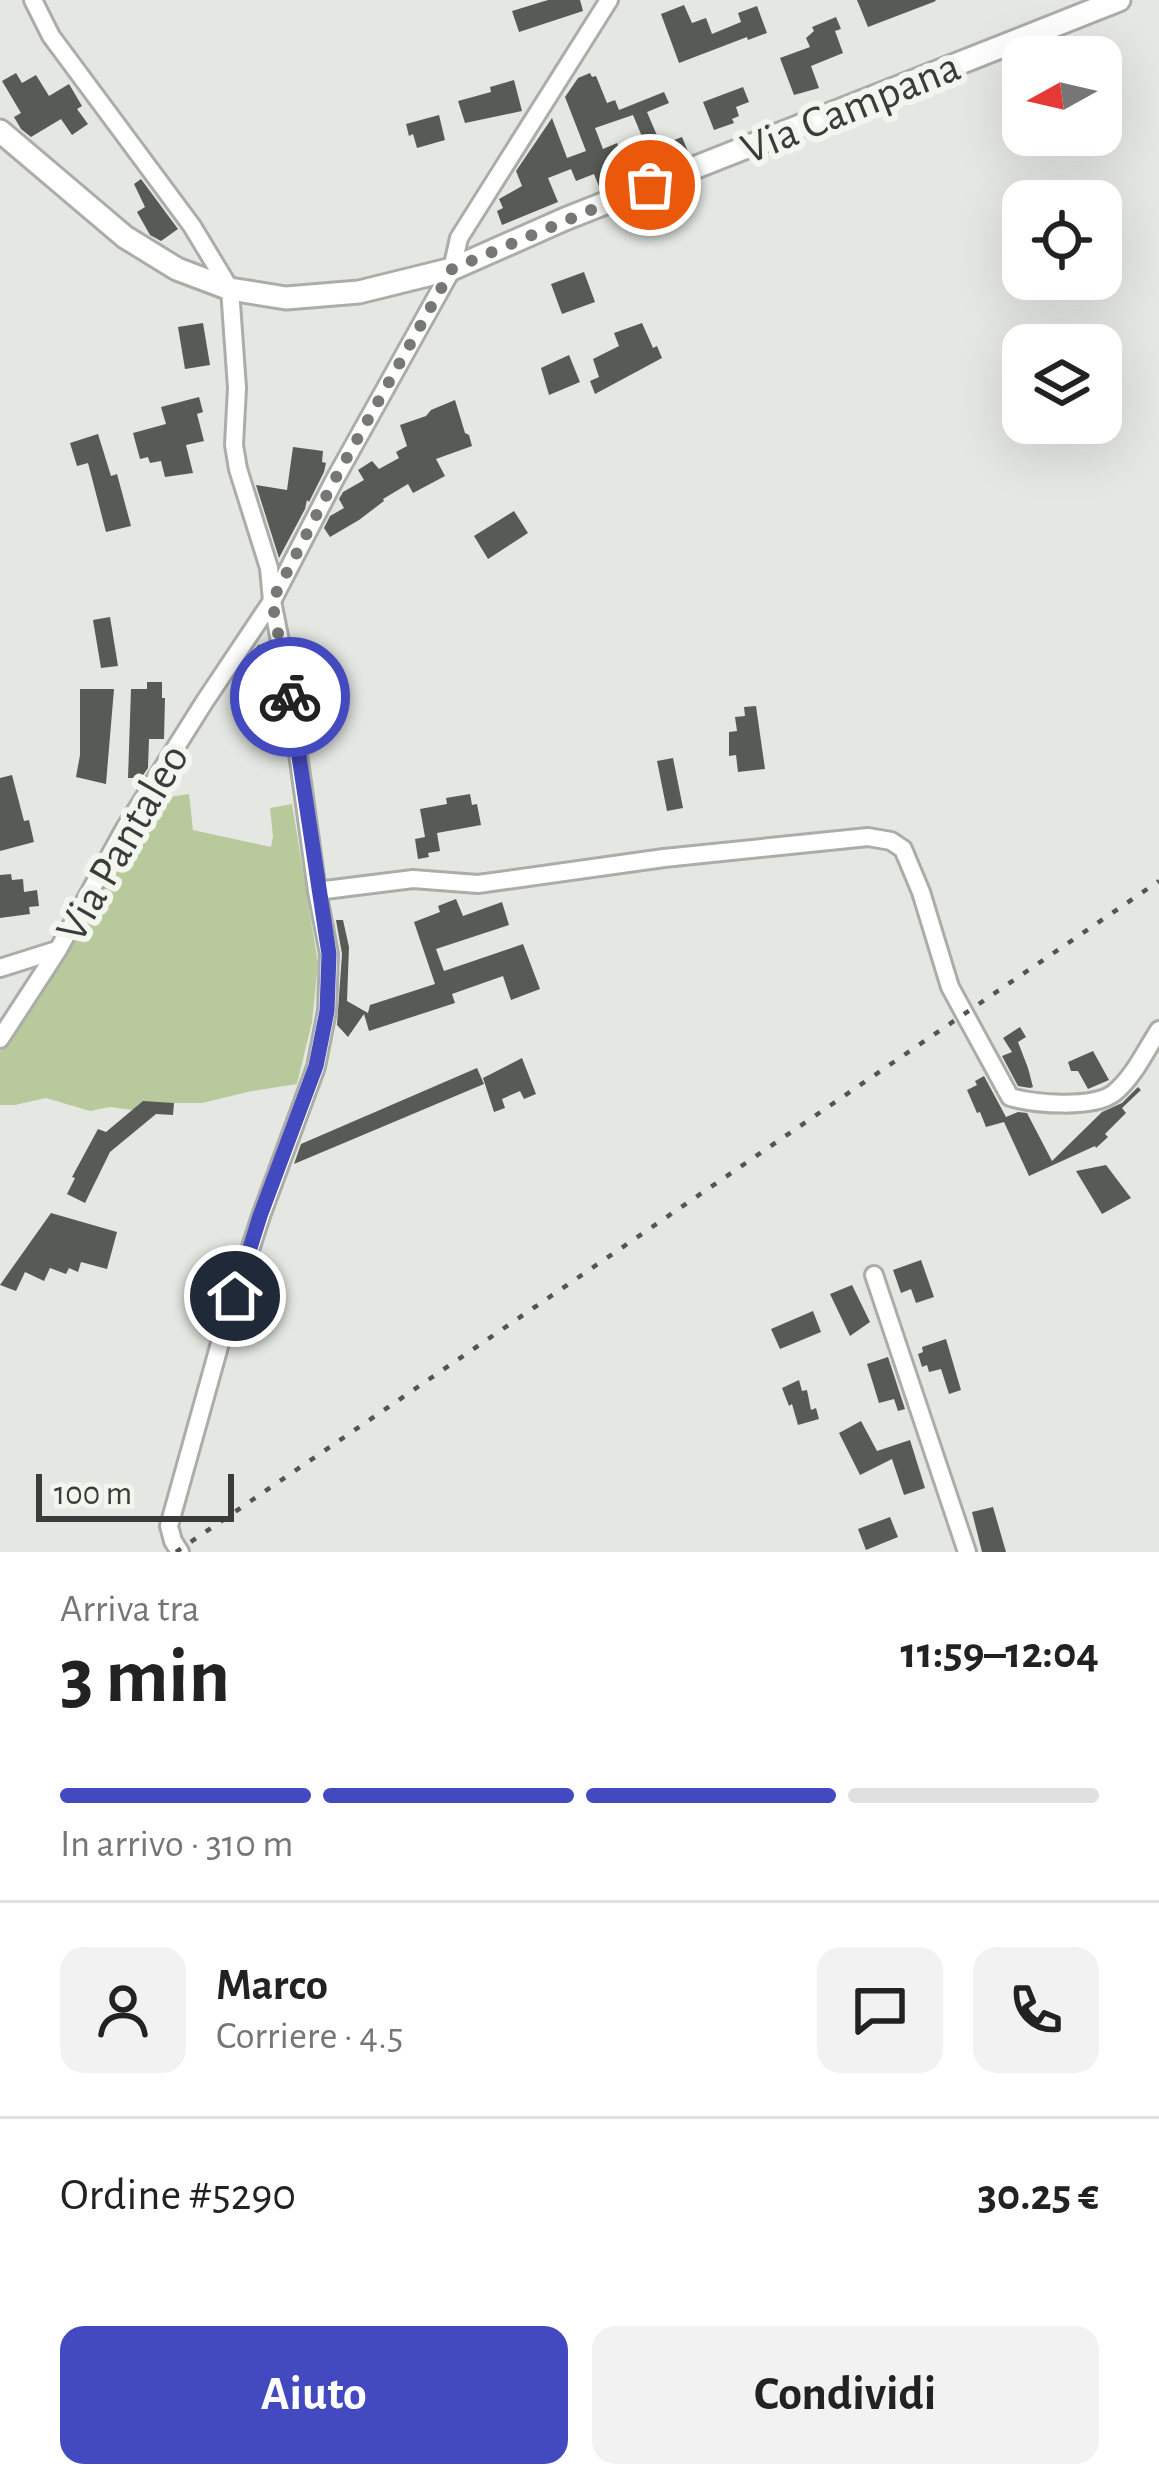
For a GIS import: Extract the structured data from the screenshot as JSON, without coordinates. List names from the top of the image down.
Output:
{
  "streets": {
    "main road": ["Via Campana"],
    "street": ["Via Pantaleo"]
  },
  "crossings": [
    ["Via Campana", "Via Pantaleo"]
  ],
  "scale_bar": "100 m",
  "north": "left",
  "page": {
    "scale": "100 m",
    "heading": ["3 min", "Arriva tra", "11:59–12:04"],
    "panel": [
      "Marco",
      "Corriere · 4.5",
      "Ordine #5290",
      "30.25 €"
    ],
    "bar": "In arrivo · 310 m",
    "buttons": ["Aiuto", "Condividi"]
  }
}
